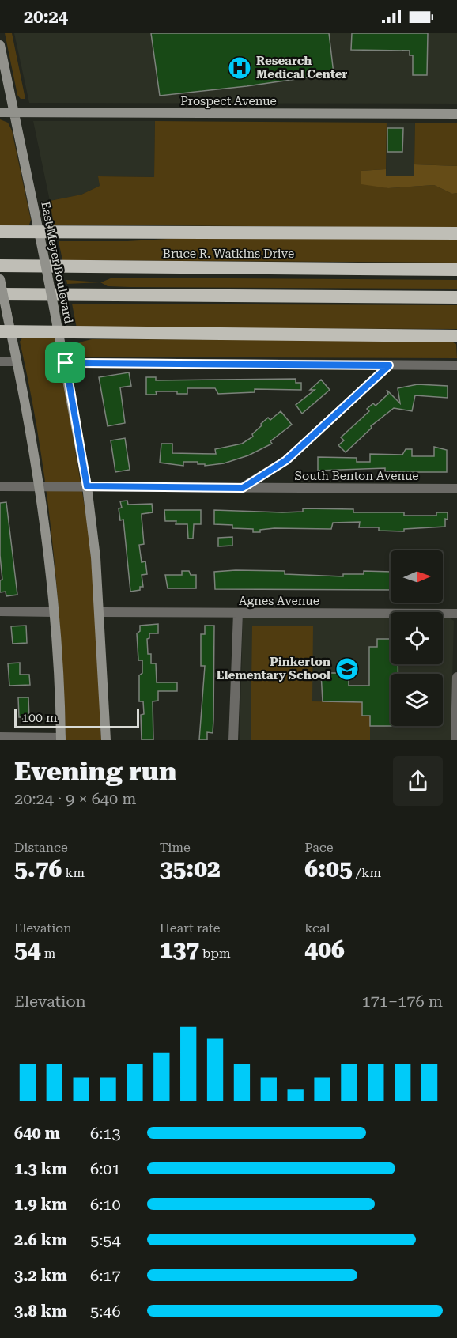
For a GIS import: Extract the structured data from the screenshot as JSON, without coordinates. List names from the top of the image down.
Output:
{
  "streets": {
    "highway": ["Bruce R. Watkins Drive"],
    "main road": ["Prospect Avenue", "East Meyer Boulevard"],
    "street": ["South Benton Avenue", "Agnes Avenue"]
  },
  "crossings": [
    ["Prospect Avenue", "East Meyer Boulevard"],
    ["East Meyer Boulevard", "South Benton Avenue"],
    ["East Meyer Boulevard", "Agnes Avenue"]
  ],
  "places": {
    "hospital": ["Research Medical Center"],
    "school or university": ["Pinkerton Elementary School"]
  },
  "scale_bar": "100 m",
  "north": "right",
  "page": {
    "status": "20:24",
    "scale": "100 m",
    "heading": ["Evening run", "20:24 · 9 × 640 m"],
    "stats": [
      ["Distance", "5.76 km"],
      ["Time", "35:02"],
      ["Pace", "6:05 /km"],
      ["Elevation", "54 m"],
      ["Heart rate", "137 bpm"],
      ["kcal", "406"]
    ],
    "chart": ["Elevation", "171–176 m"],
    "list": [
      {
        "name": "640 m",
        "note": "6:13"
      },
      {
        "name": "1.3 km",
        "note": "6:01"
      },
      {
        "name": "1.9 km",
        "note": "6:10"
      },
      {
        "name": "2.6 km",
        "note": "5:54"
      },
      {
        "name": "3.2 km",
        "note": "6:17"
      },
      {
        "name": "3.8 km",
        "note": "5:46"
      }
    ]
  }
}
